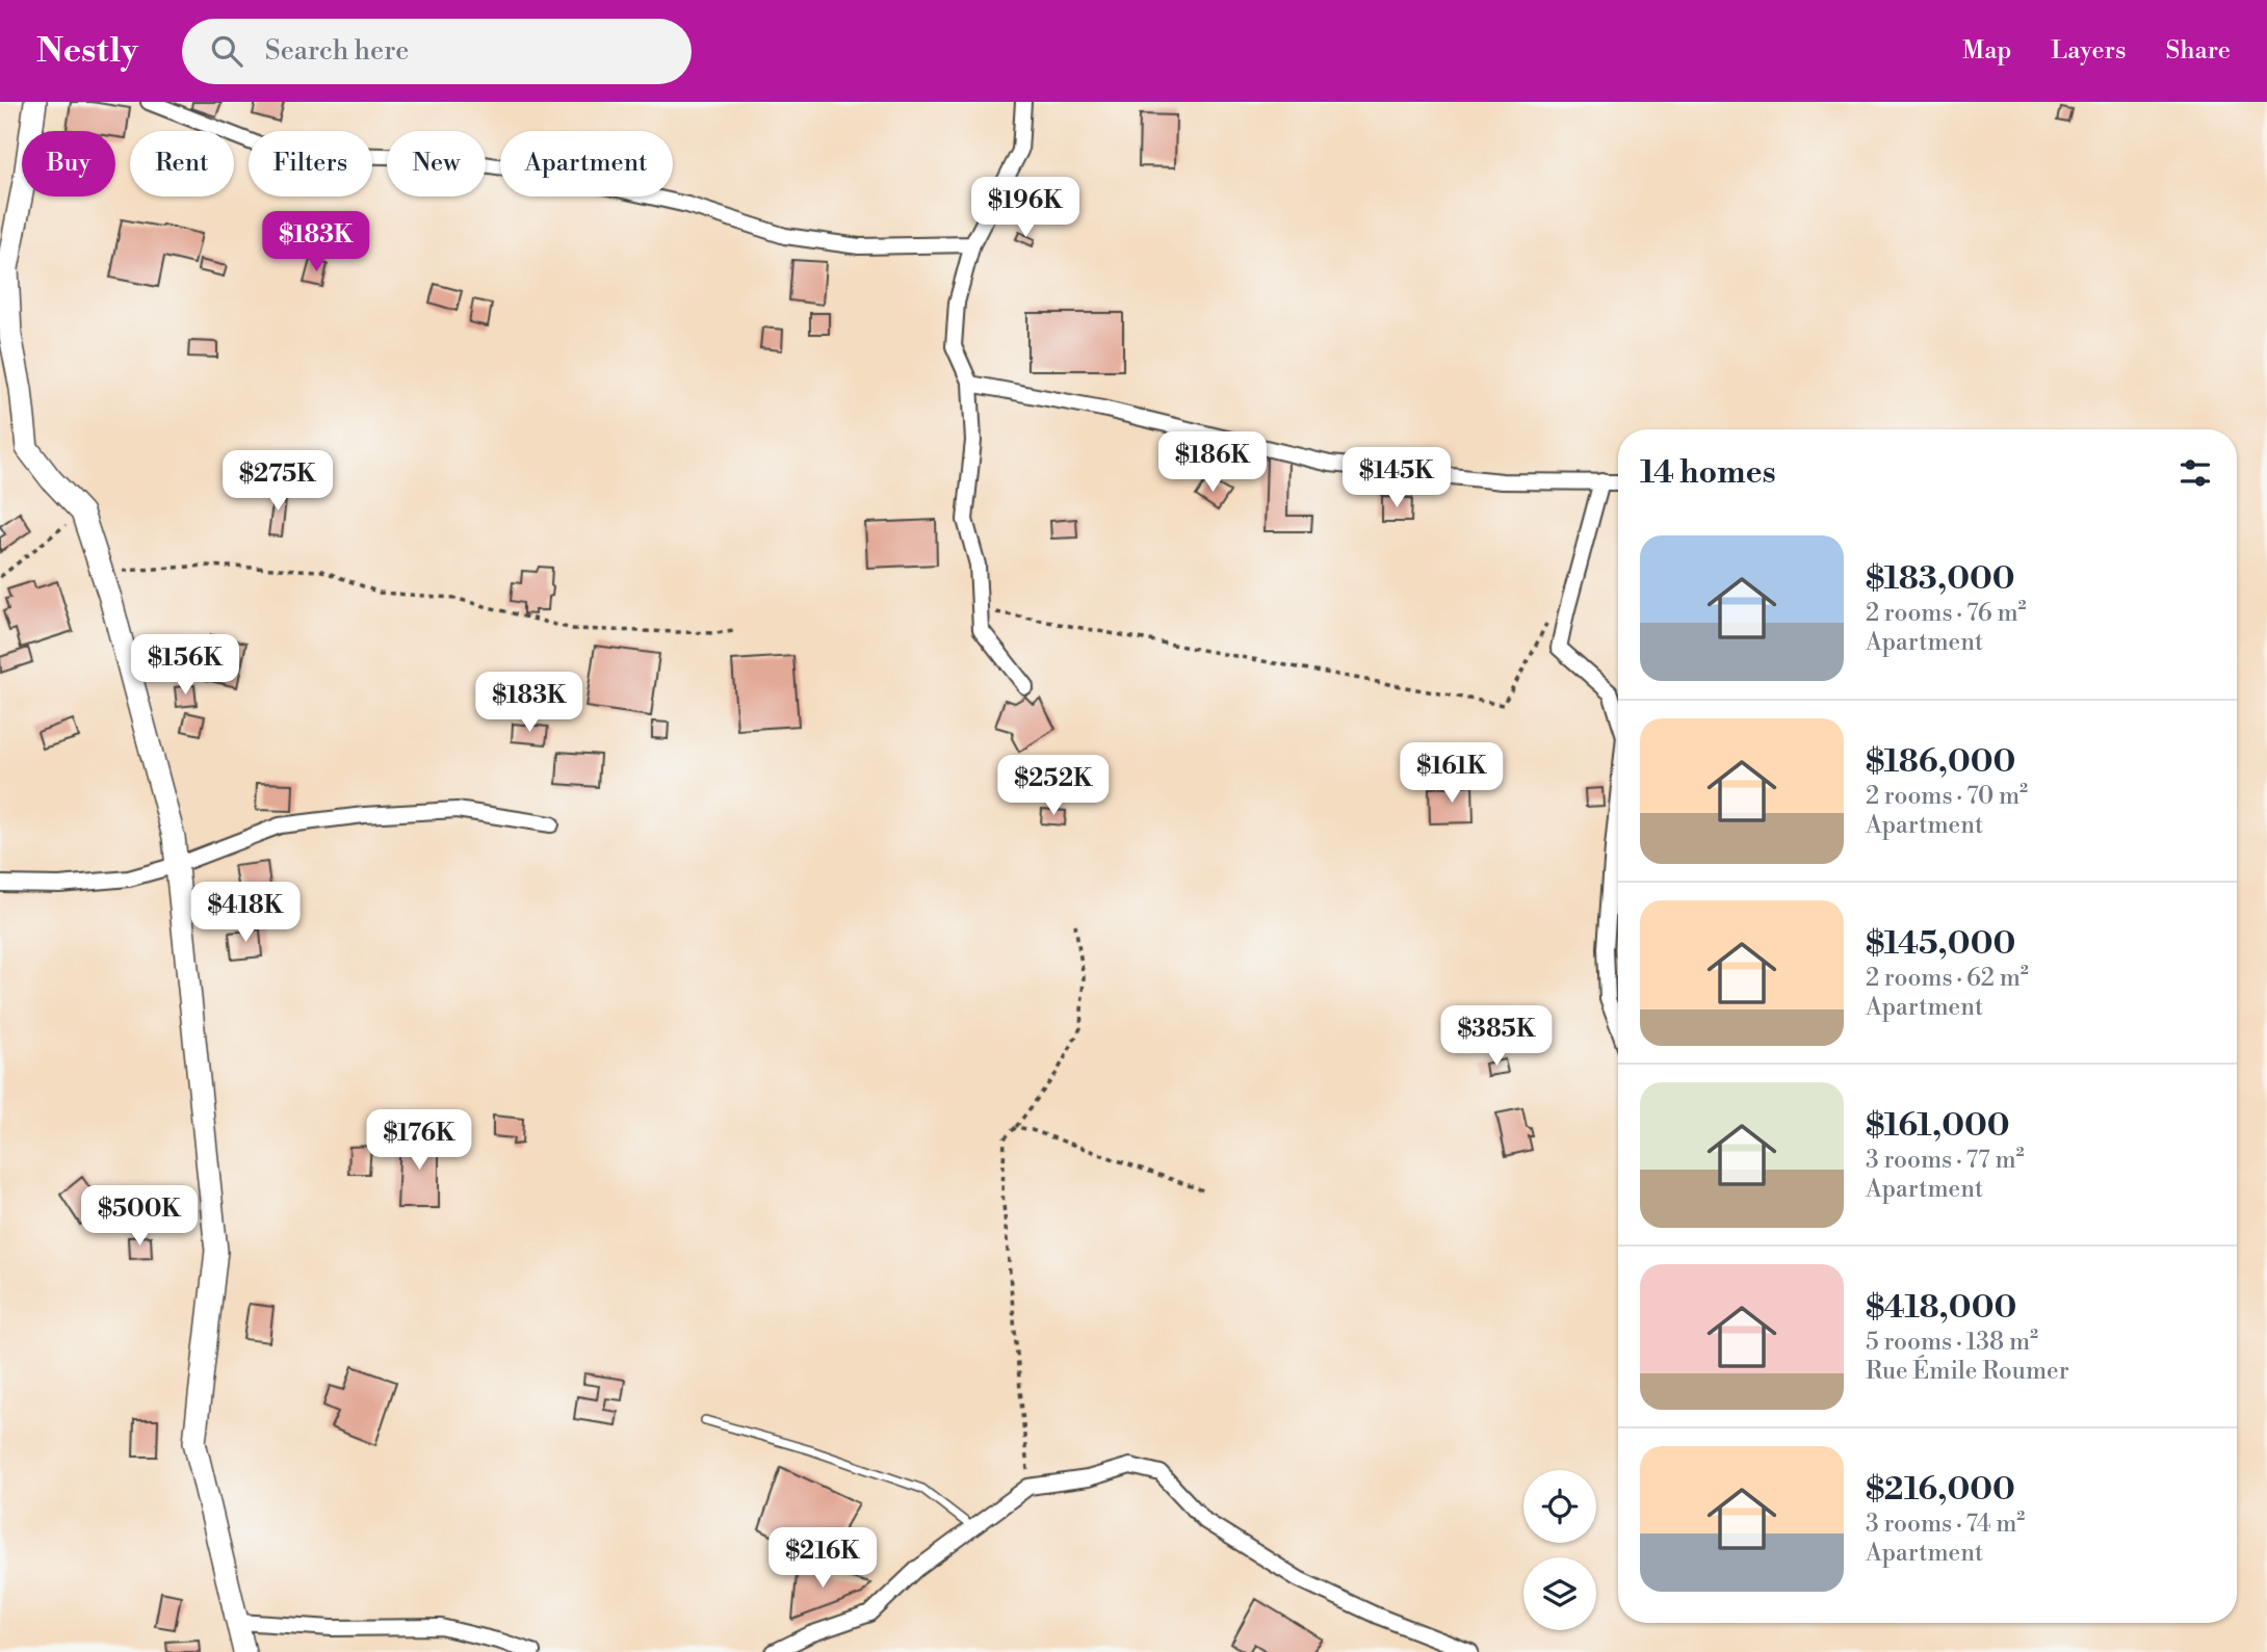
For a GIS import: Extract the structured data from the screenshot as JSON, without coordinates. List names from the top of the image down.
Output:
{
  "page": {
    "header": "Nestly",
    "search": "Search here",
    "nav": ["Map", "Layers", "Share"],
    "chip": [
      "Buy",
      "Rent",
      "Filters",
      "New",
      "Apartment"
    ],
    "price": [
      "$196K",
      "$183K",
      "$186K",
      "$145K",
      "$275K",
      "$156K",
      "$183K",
      "$161K",
      "$252K",
      "$418K",
      "$385K",
      "$176K",
      "$500K",
      "$216K"
    ],
    "heading": "14 homes",
    "list": [
      {
        "name": "$183,000",
        "note": "2 rooms · 76 m² · Apartment"
      },
      {
        "name": "$186,000",
        "note": "2 rooms · 70 m² · Apartment"
      },
      {
        "name": "$145,000",
        "note": "2 rooms · 62 m² · Apartment"
      },
      {
        "name": "$161,000",
        "note": "3 rooms · 77 m² · Apartment"
      },
      {
        "name": "$418,000",
        "note": "5 rooms · 138 m² · Rue Émile Roumer"
      },
      {
        "name": "$216,000",
        "note": "3 rooms · 74 m² · Apartment"
      }
    ]
  }
}
